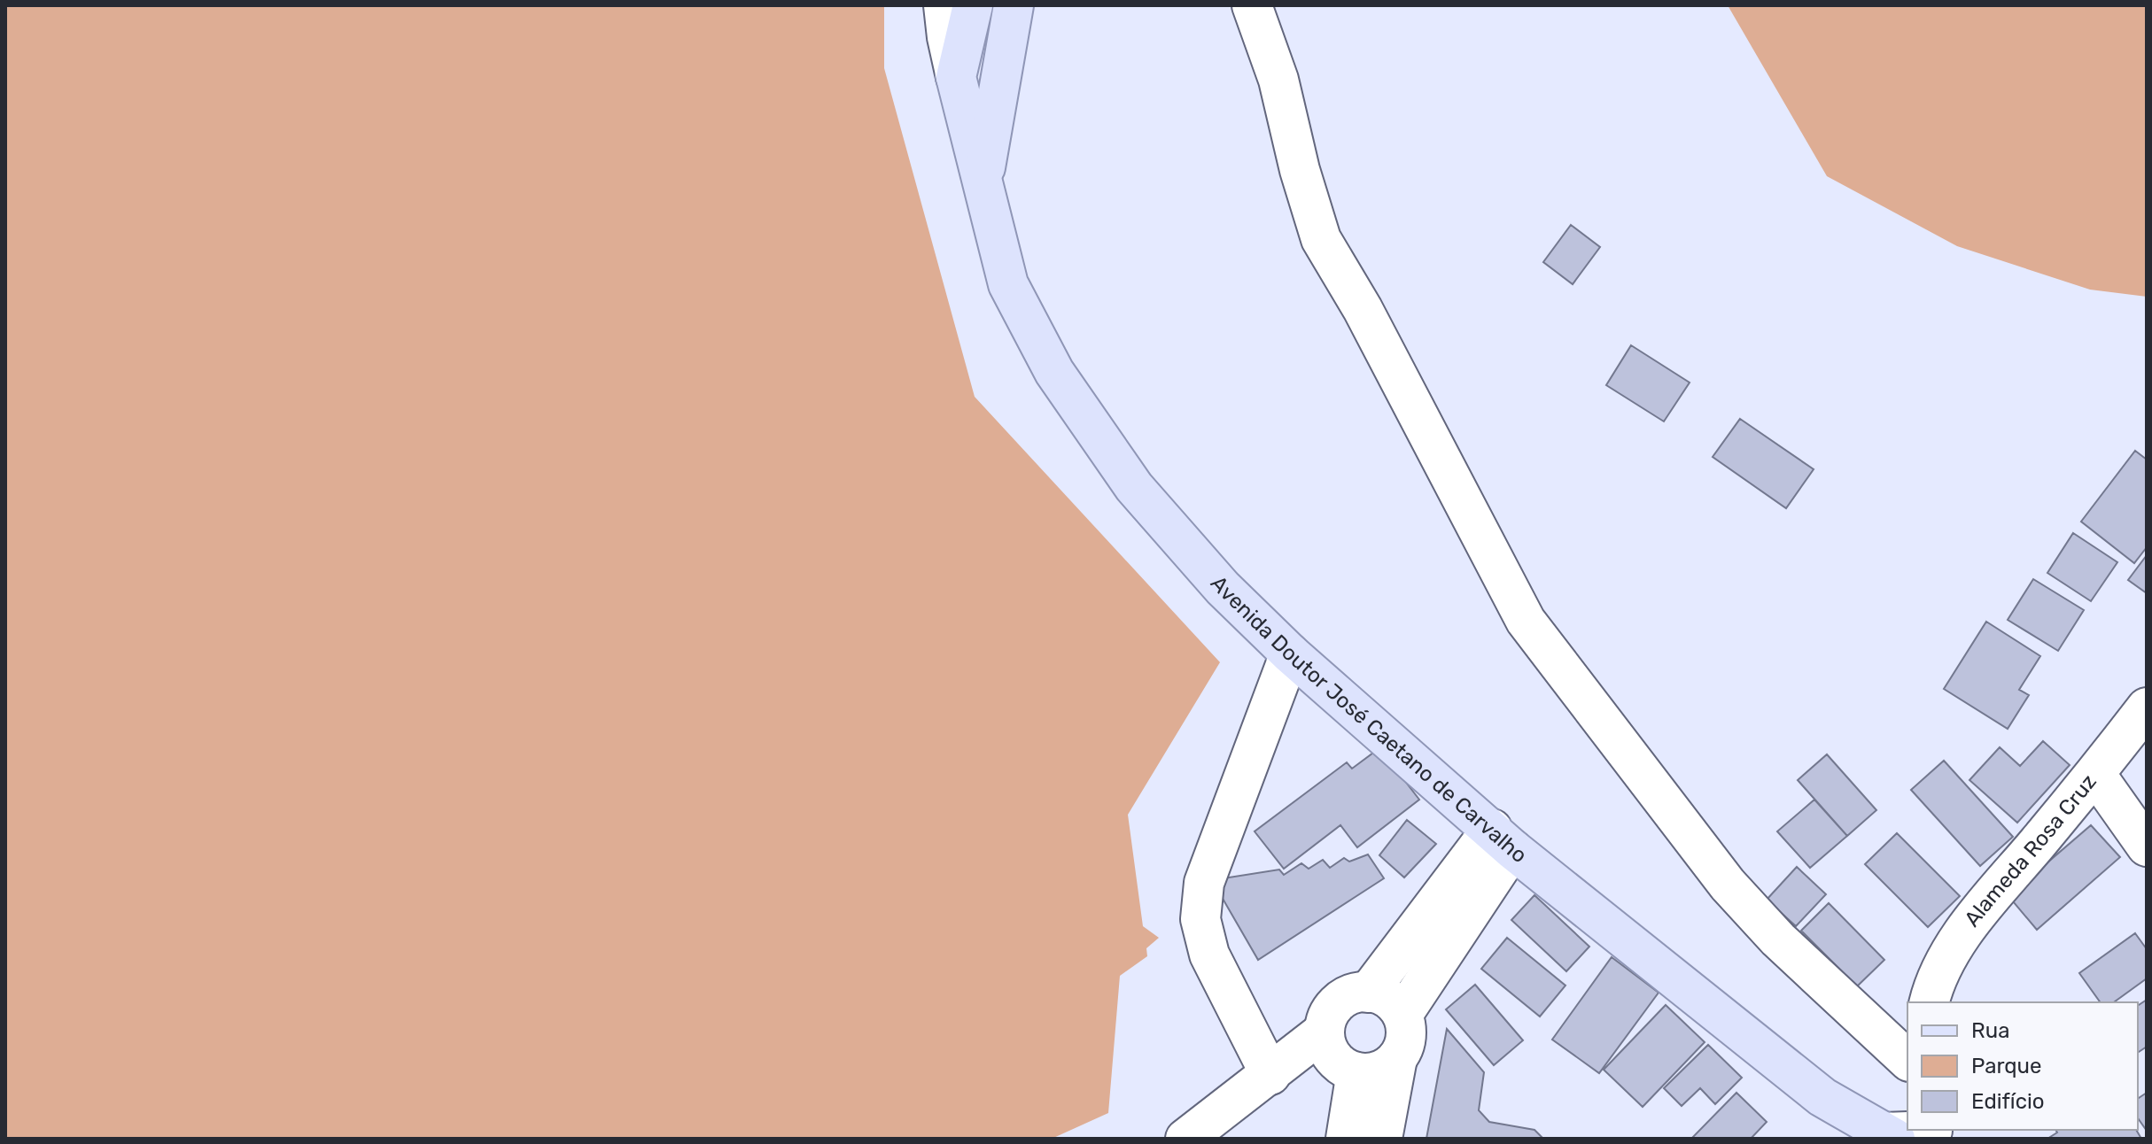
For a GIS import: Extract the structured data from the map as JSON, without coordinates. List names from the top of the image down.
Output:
{
  "streets": {
    "main road": ["Avenida Doutor José Caetano de Carvalho"],
    "street": ["Alameda Rosa Cruz"]
  },
  "legend": ["Rua", "Parque", "Edifício"]
}
